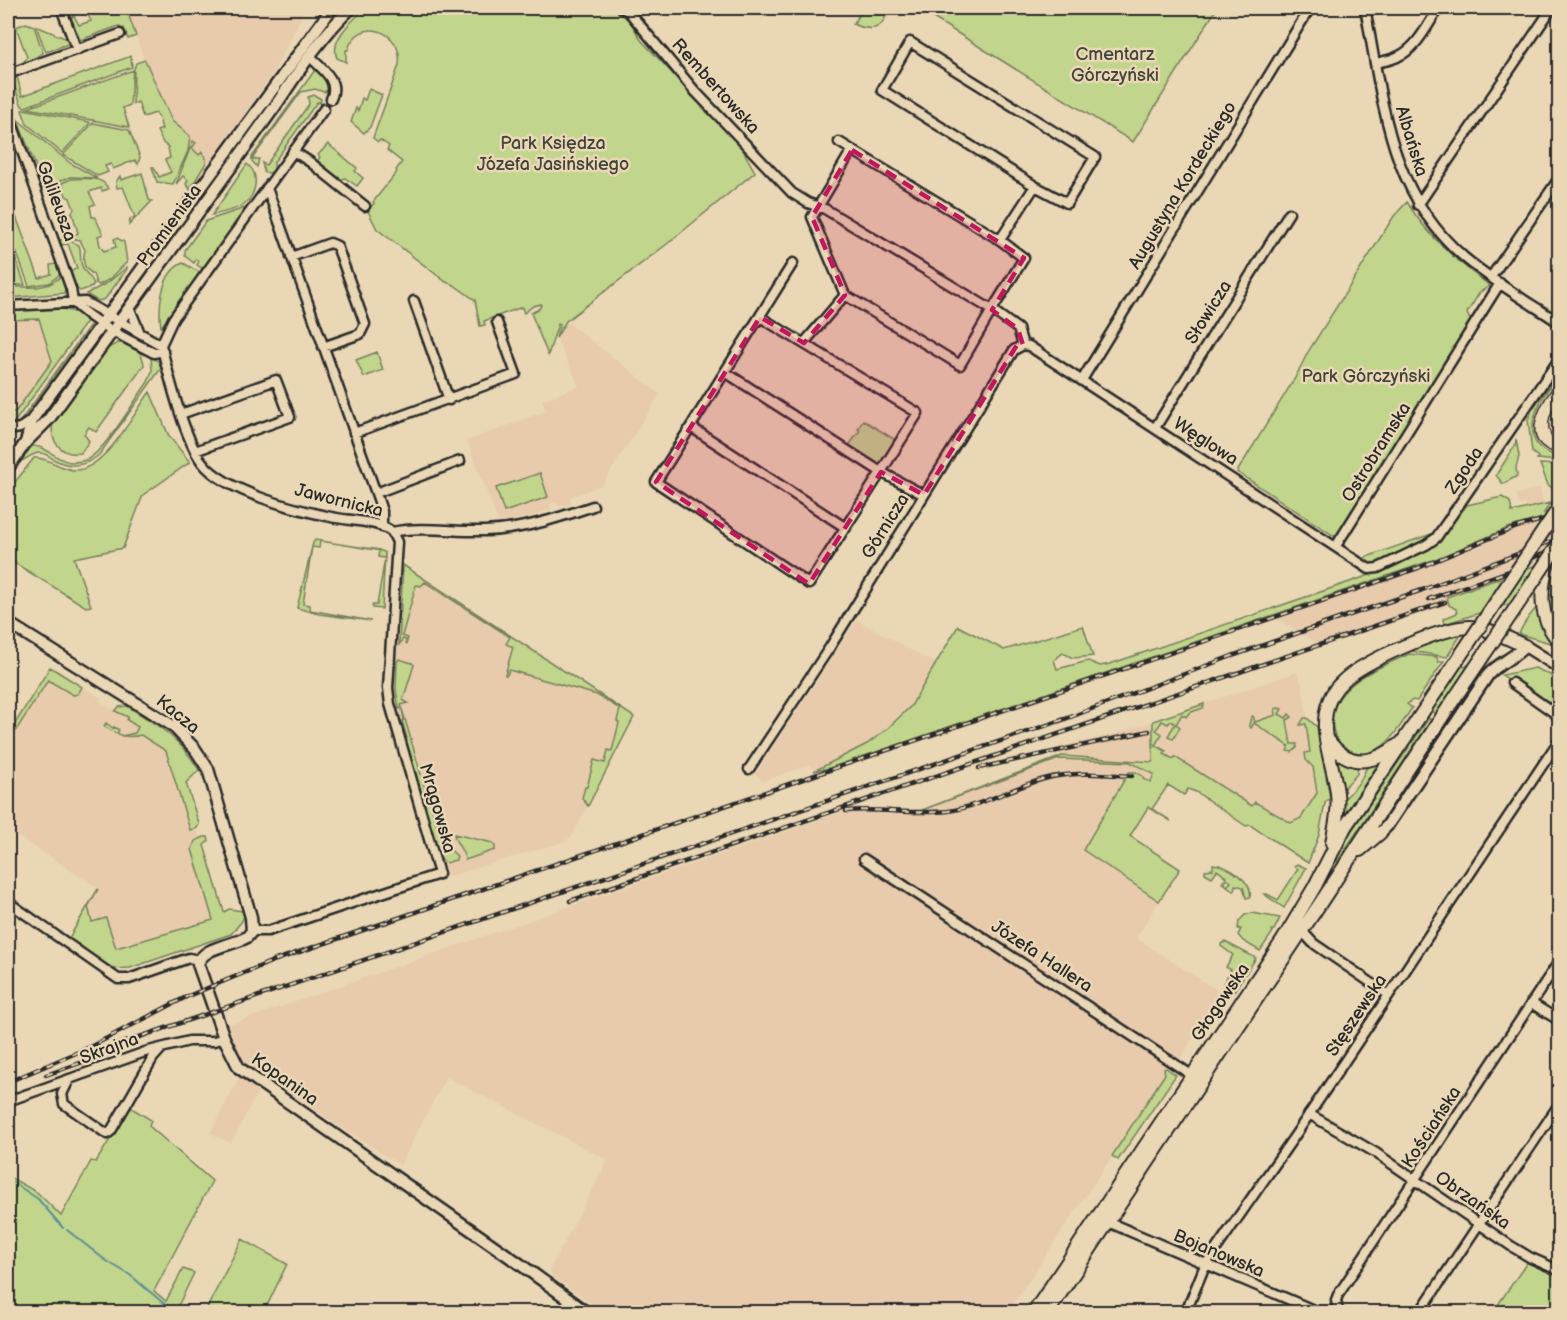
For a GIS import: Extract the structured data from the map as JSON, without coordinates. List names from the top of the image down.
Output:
{
  "streets": {
    "main road": ["Głogowska"],
    "street": [
      "Rembertowska",
      "Albańska",
      "Augustyna Kordeckiego",
      "Galileusza",
      "Promienista",
      "Słowicza",
      "Węglowa",
      "Ostrobramska",
      "Zgoda",
      "Jawornicka",
      "Górnicza",
      "Kacza",
      "Mrągowska",
      "Józefa Hallera",
      "Stęszewska",
      "Skrajna",
      "Kopanina",
      "Kościańska",
      "Obrzańska",
      "Bojanowska"
    ]
  },
  "crossings": [
    ["Albańska", "Ostrobramska"],
    ["Augustyna Kordeckiego", "Węglowa"],
    ["Słowicza", "Węglowa"],
    ["Węglowa", "Ostrobramska"],
    ["Węglowa", "Zgoda"],
    ["Węglowa", "Górnicza"],
    ["Jawornicka", "Mrągowska"],
    ["Kacza", "Mrągowska"],
    ["Mrągowska", "Kopanina"],
    ["Józefa Hallera", "Głogowska"],
    ["Głogowska", "Bojanowska"],
    ["Stęszewska", "Obrzańska"],
    ["Stęszewska", "Bojanowska"],
    ["Skrajna", "Kopanina"],
    ["Kościańska", "Obrzańska"]
  ],
  "parks": ["Cmentarz Górczyński", "Park Księdza Józefa Jasińskiego", "Park Górczyński"]
}
